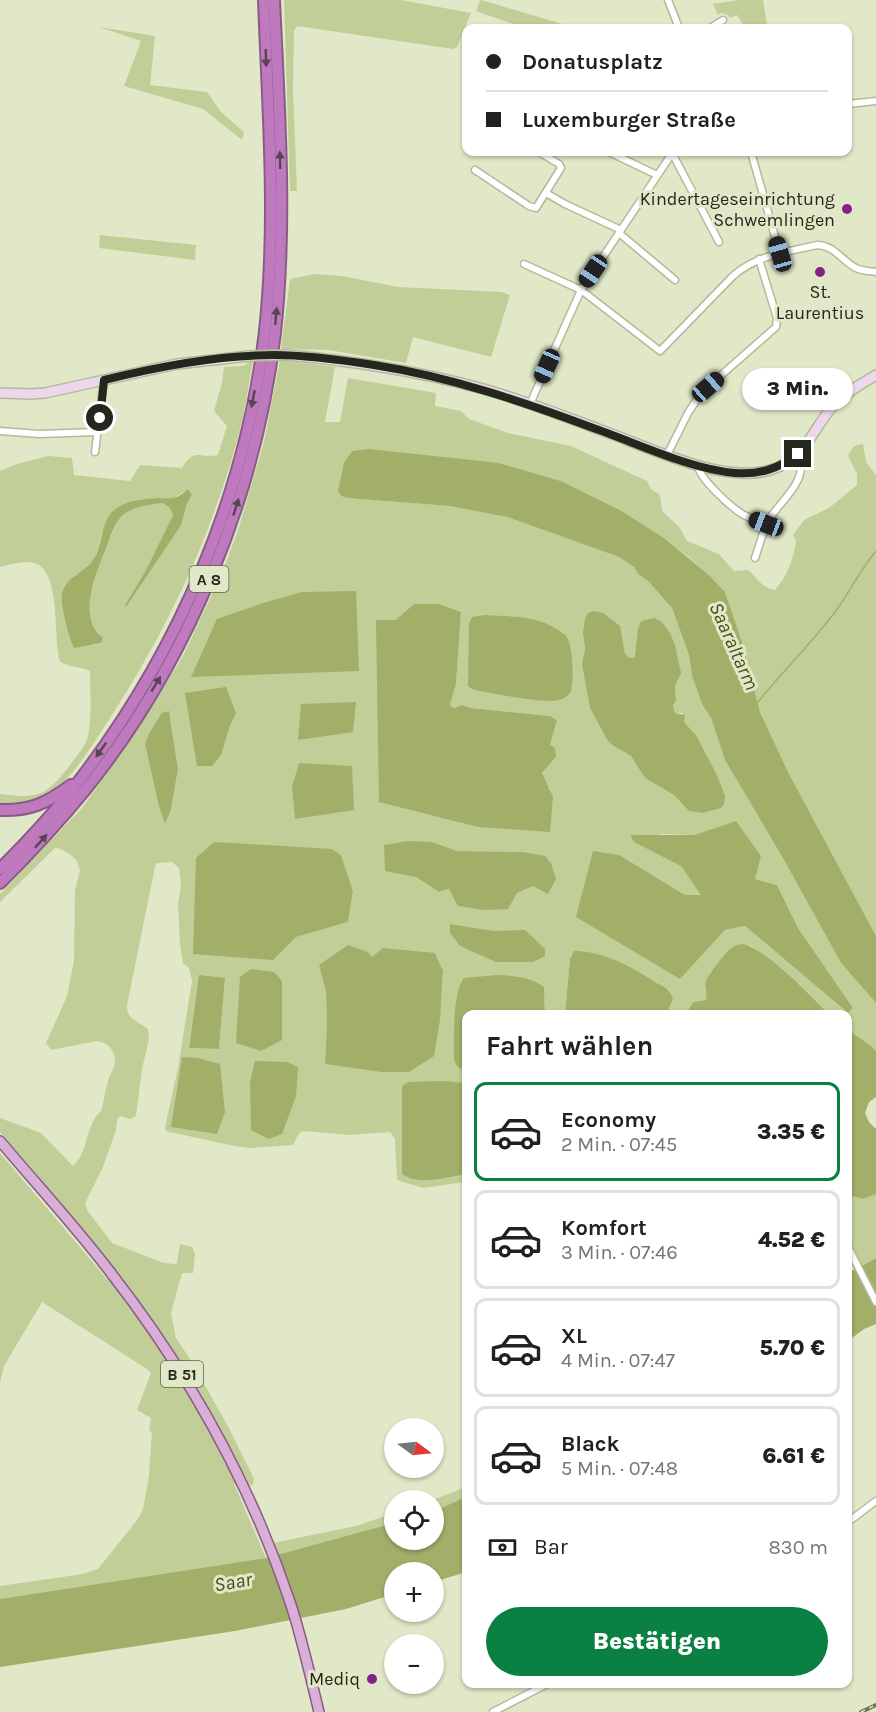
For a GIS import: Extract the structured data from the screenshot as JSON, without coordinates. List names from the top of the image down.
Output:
{
  "streets": {
    "highway": ["A 8"],
    "main road": ["B 51"]
  },
  "water": ["Saaraltarm", "Saar"],
  "places": ["Kindertageseinrichtung Schwemlingen", "St. Laurentius", "Mediq"],
  "north": "right",
  "page": {
    "banner": ["Donatusplatz", "Luxemburger Straße"],
    "bubble": "3 Min.",
    "heading": "Fahrt wählen",
    "list": [
      {
        "name": "Economy",
        "note": "2 Min. · 07:45",
        "value": "3.35 €"
      },
      {
        "name": "Komfort",
        "note": "3 Min. · 07:46",
        "value": "4.52 €"
      },
      {
        "name": "XL",
        "note": "4 Min. · 07:47",
        "value": "5.70 €"
      },
      {
        "name": "Black",
        "note": "5 Min. · 07:48",
        "value": "6.61 €"
      }
    ],
    "map_buttons": ["+", "−"],
    "pay": ["Bar", "830 m"],
    "buttons": "Bestätigen"
  }
}
